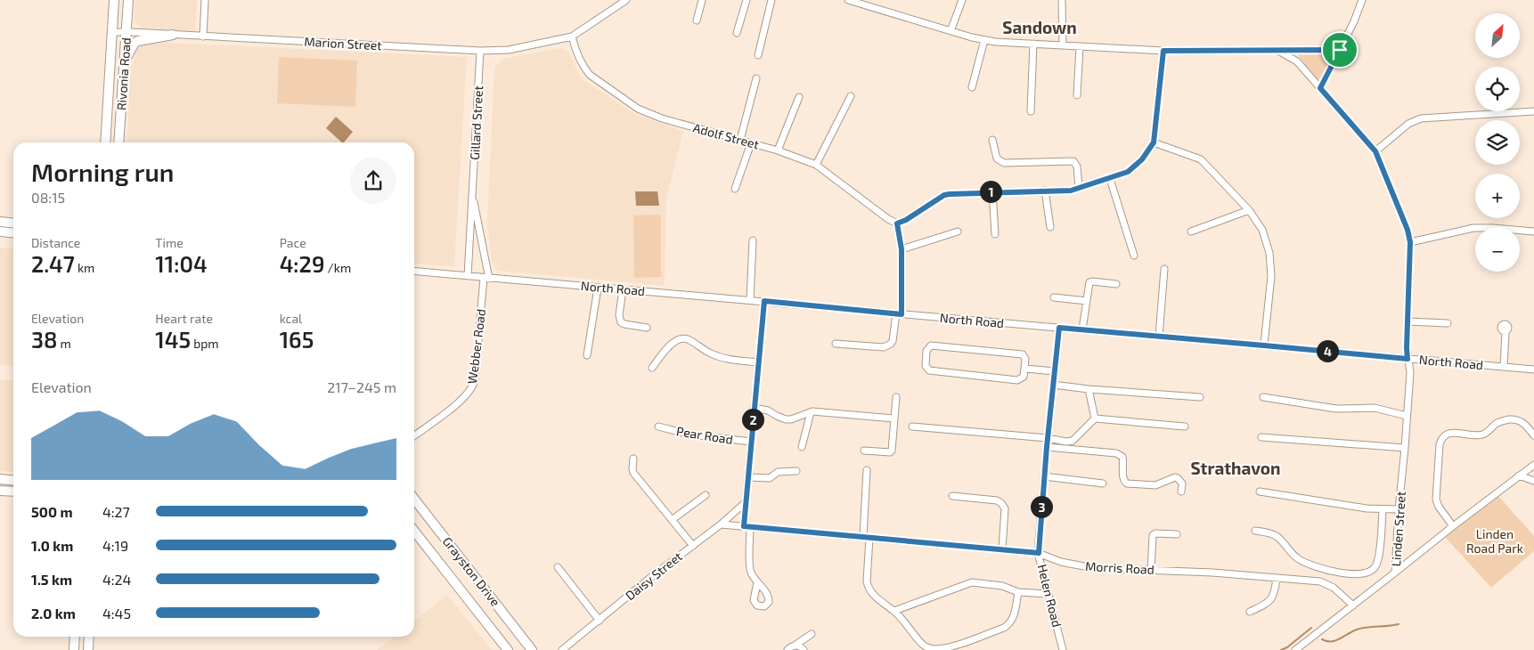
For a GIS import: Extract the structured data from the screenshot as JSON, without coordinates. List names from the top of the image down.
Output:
{
  "streets": {
    "main road": ["Rivonia Road", "Grayston Drive"],
    "street": [
      "Marion Street",
      "Gillard Street",
      "Adolf Street",
      "North Road",
      "Webber Road",
      "Pear Road",
      "Linden Street",
      "Morris Road",
      "Daisy Street",
      "Helen Road"
    ]
  },
  "crossings": [
    ["Marion Street", "Rivonia Road"],
    ["Marion Street", "Gillard Street"],
    ["Marion Street", "Adolf Street"],
    ["Gillard Street", "North Road"],
    ["Gillard Street", "Webber Road"],
    ["North Road", "Webber Road"],
    ["North Road", "Linden Street"],
    ["North Road", "Helen Road"],
    ["Linden Street", "Morris Road"],
    ["Morris Road", "Daisy Street"],
    ["Morris Road", "Helen Road"]
  ],
  "districts": ["Sandown", "Strathavon"],
  "parks": ["Linden Road Park"],
  "north": "top right",
  "page": {
    "map_buttons": ["+", "−"],
    "heading": ["Morning run", "08:15"],
    "pins": [
      "1",
      "4",
      "2",
      "3"
    ],
    "stats": [
      ["Distance", "2.47 km"],
      ["Time", "11:04"],
      ["Pace", "4:29 /km"],
      ["Elevation", "38 m"],
      ["Heart rate", "145 bpm"],
      ["kcal", "165"]
    ],
    "chart": ["Elevation", "217–245 m"],
    "list": [
      {
        "name": "500 m",
        "note": "4:27"
      },
      {
        "name": "1.0 km",
        "note": "4:19"
      },
      {
        "name": "1.5 km",
        "note": "4:24"
      },
      {
        "name": "2.0 km",
        "note": "4:45"
      }
    ]
  }
}
